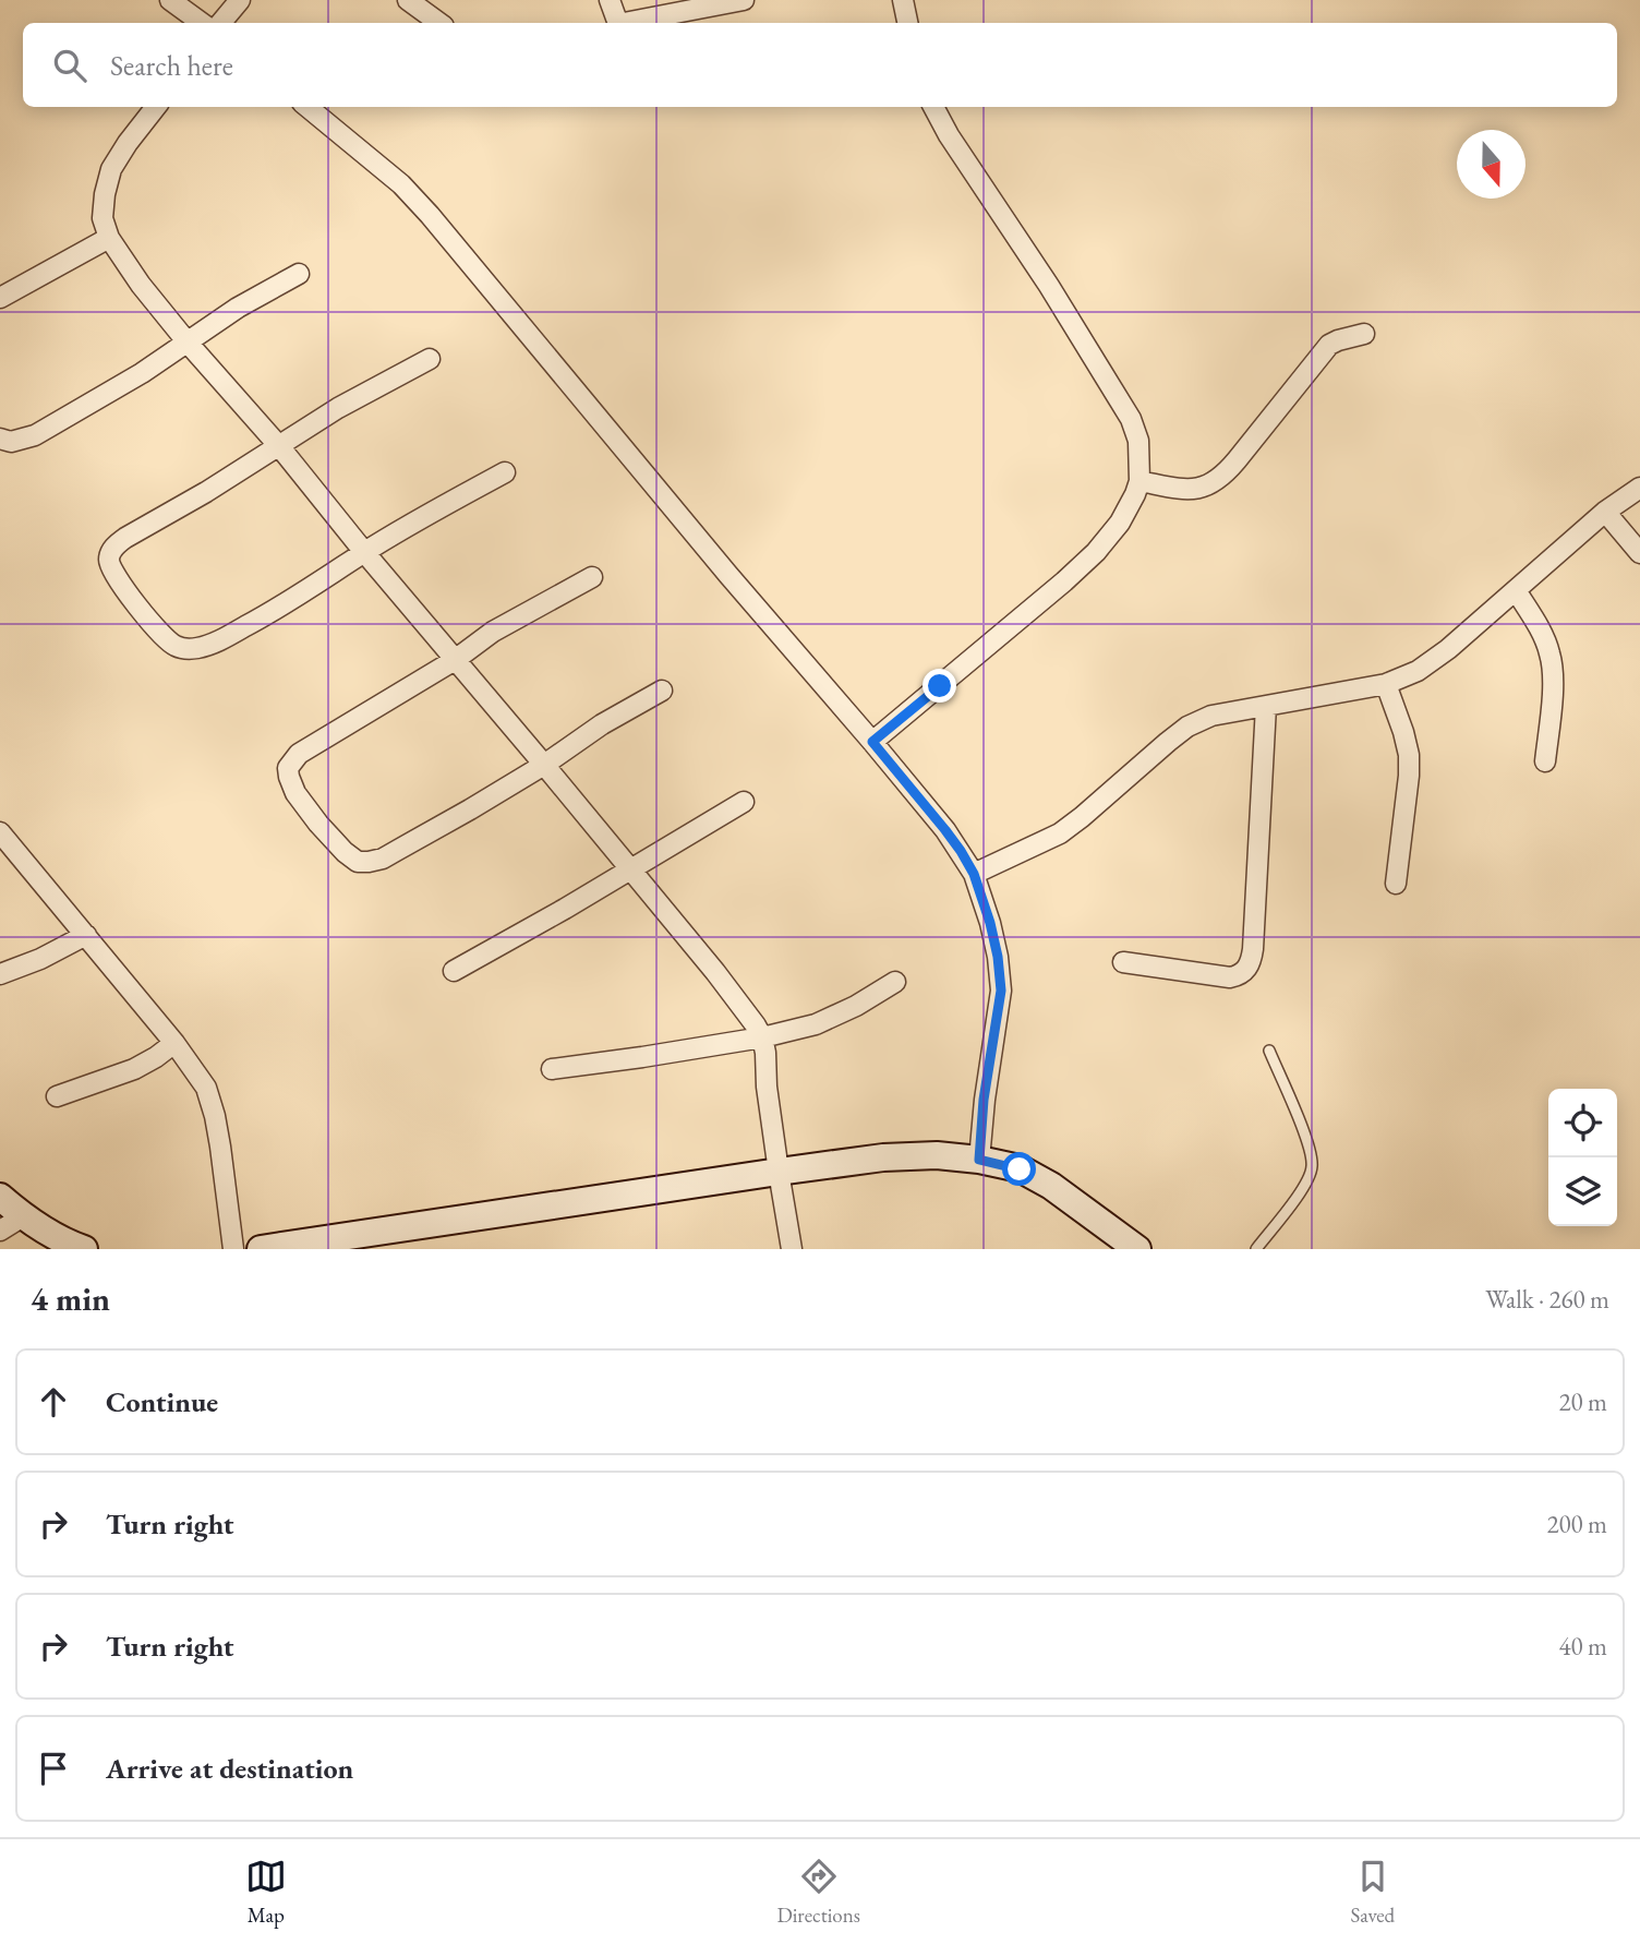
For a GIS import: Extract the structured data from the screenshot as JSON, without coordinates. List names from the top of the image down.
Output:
{
  "north": "bottom",
  "page": {
    "search": "Search here",
    "heading": ["4 min", "Walk · 260 m"],
    "list": [
      ["Continue", "20 m"],
      ["Turn right", "200 m"],
      ["Turn right", "40 m"],
      "Arrive at destination"
    ],
    "nav": ["Map", "Directions", "Saved"]
  }
}
